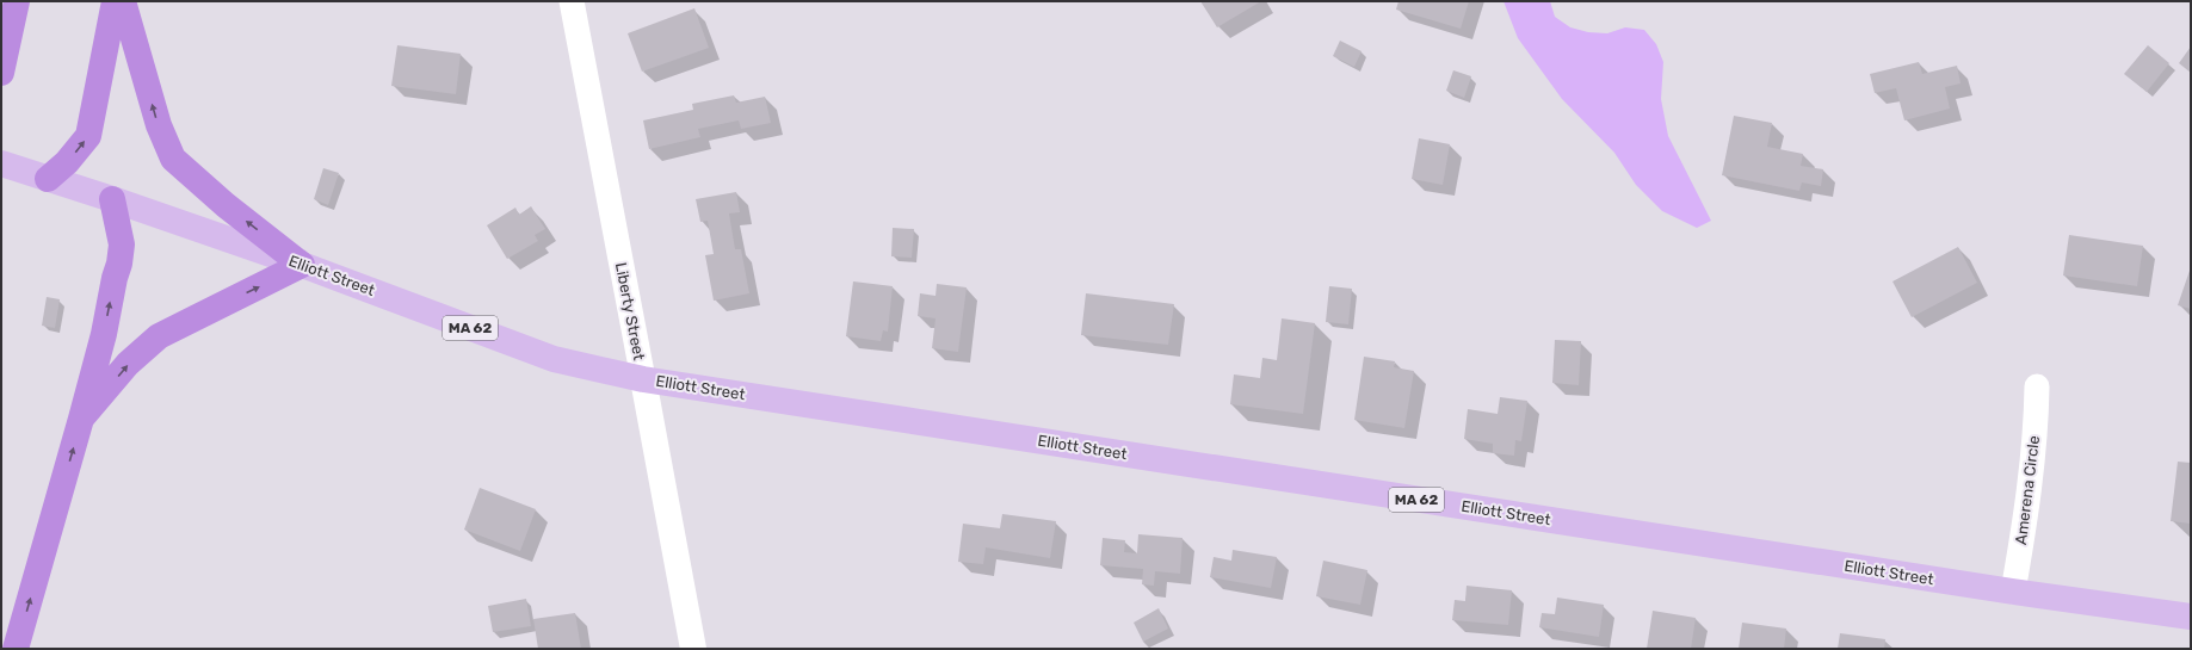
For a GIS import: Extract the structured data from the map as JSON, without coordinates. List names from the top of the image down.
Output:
{
  "streets": {
    "main road": ["Elliott Street", "MA 62"],
    "street": ["Liberty Street", "Amerena Circle"]
  },
  "crossings": [
    ["Elliott Street", "Liberty Street"],
    ["Elliott Street", "Amerena Circle"]
  ]
}
